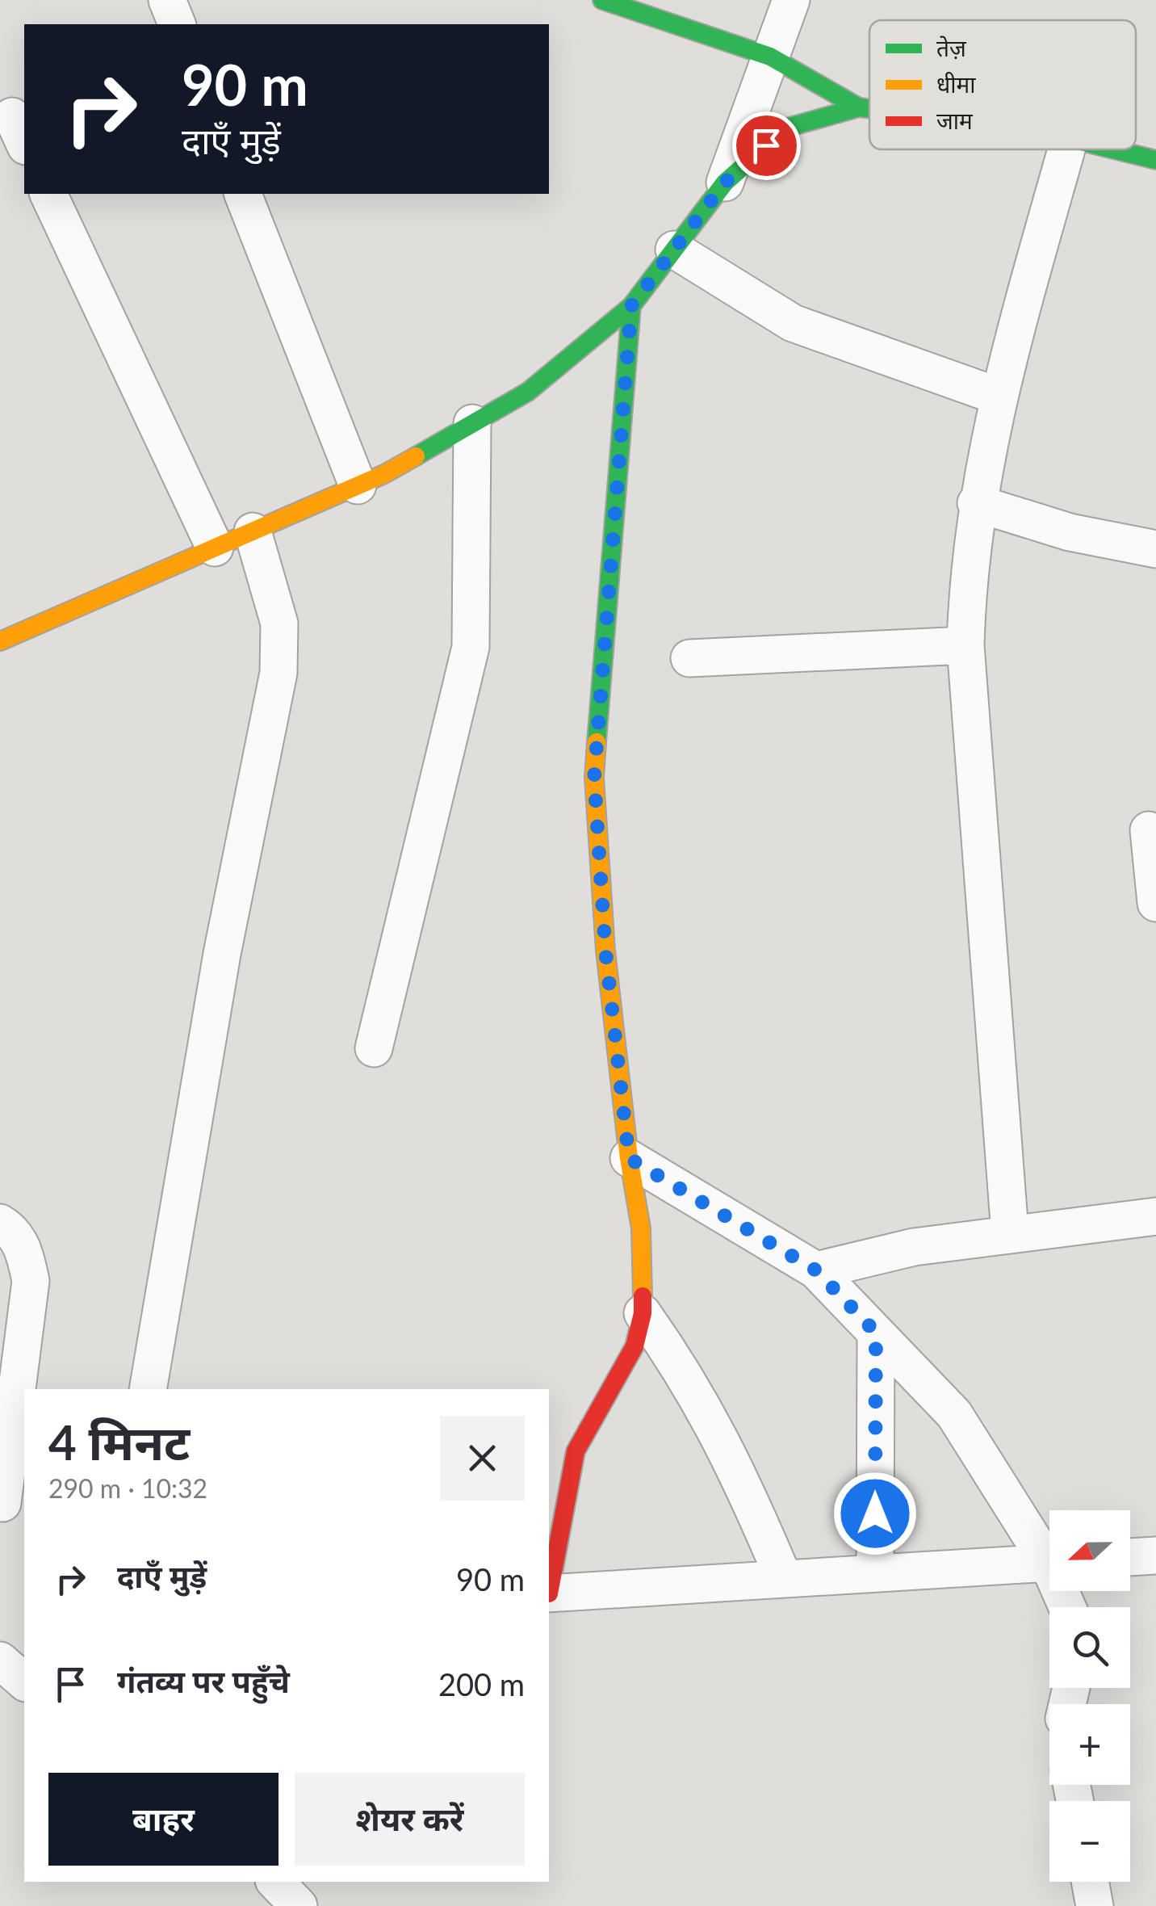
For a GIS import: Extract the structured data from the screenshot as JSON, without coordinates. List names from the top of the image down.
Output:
{
  "legend": ["तेज़", "धीमा", "जाम"],
  "north": "left",
  "page": {
    "turn": ["90 m", "दाएँ मुड़ें"],
    "heading": ["4 मिनट", "290 m · 10:32"],
    "map_buttons": ["+", "−"],
    "list": [
      {
        "name": "दाएँ मुड़ें",
        "value": "90 m"
      },
      {
        "name": "गंतव्य पर पहुँचे",
        "value": "200 m"
      }
    ],
    "buttons": ["बाहर", "शेयर करें"]
  }
}
